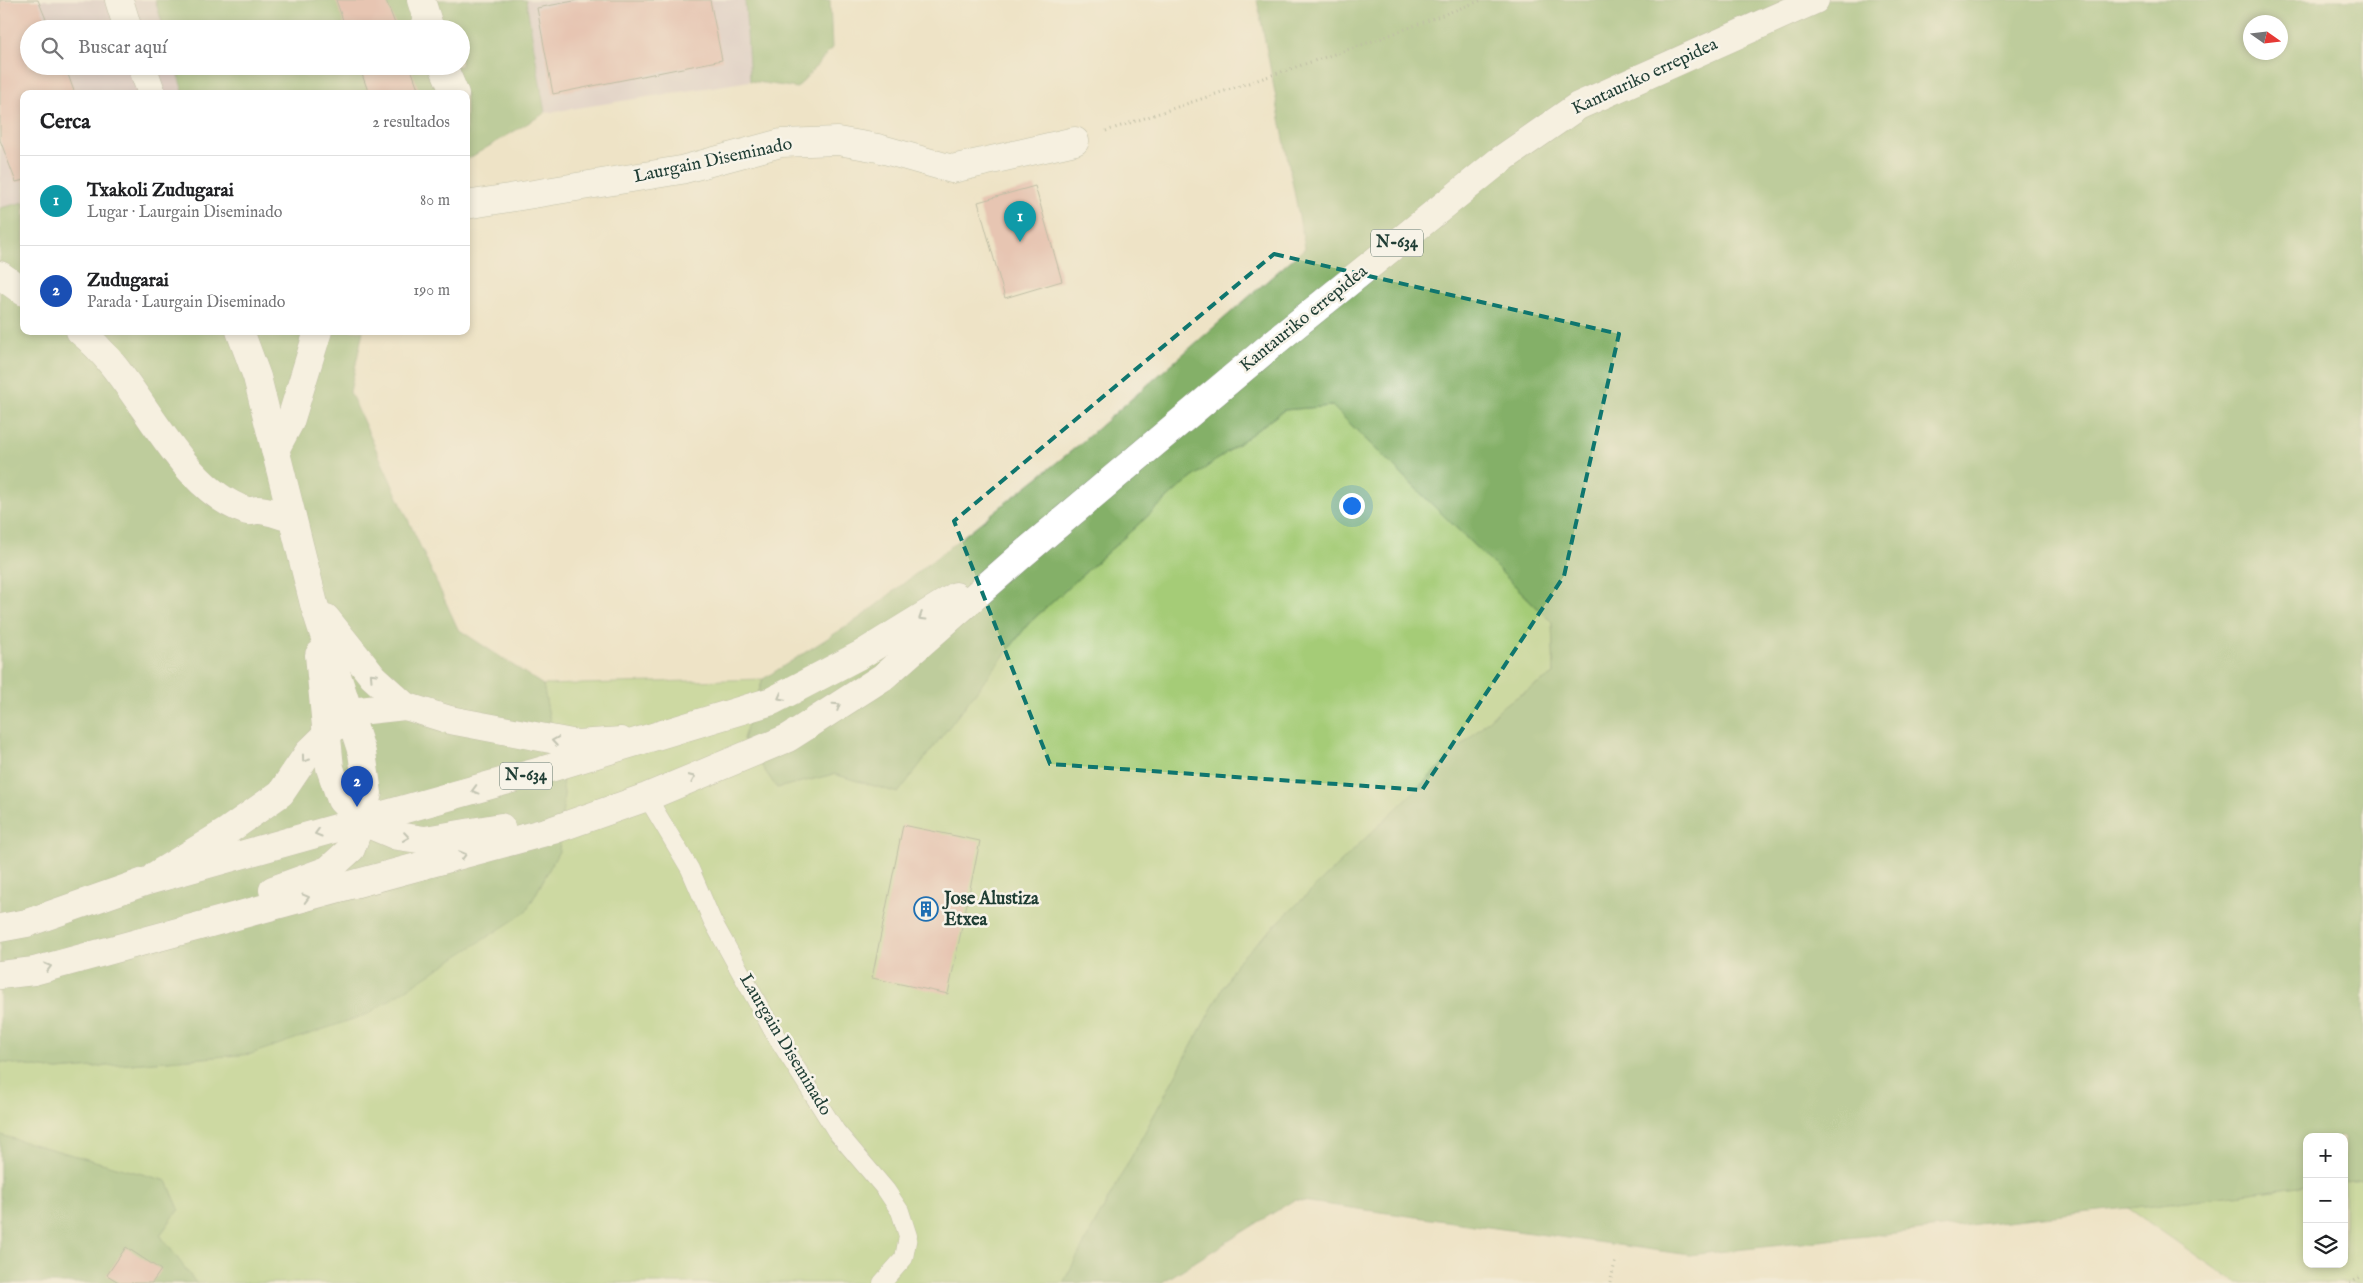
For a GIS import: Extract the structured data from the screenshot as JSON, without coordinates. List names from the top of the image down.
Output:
{
  "streets": {
    "main road": ["Kantauriko errepidea", "Laurgain Diseminado", "N-634"]
  },
  "crossings": [
    ["Kantauriko errepidea", "N-634"],
    ["Laurgain Diseminado", "N-634"]
  ],
  "places": {
    "building": ["Jose Alustiza Etxea"]
  },
  "north": "right",
  "page": {
    "search": "Buscar aquí",
    "heading": ["Cerca", "2 resultados"],
    "list": [
      {
        "mark": "1",
        "name": "Txakoli Zudugarai",
        "note": "Lugar · Laurgain Diseminado",
        "value": "80 m"
      },
      {
        "mark": "2",
        "name": "Zudugarai",
        "note": "Parada · Laurgain Diseminado",
        "value": "190 m"
      }
    ],
    "pins": ["1", "2"],
    "map_buttons": ["+", "−"]
  }
}
